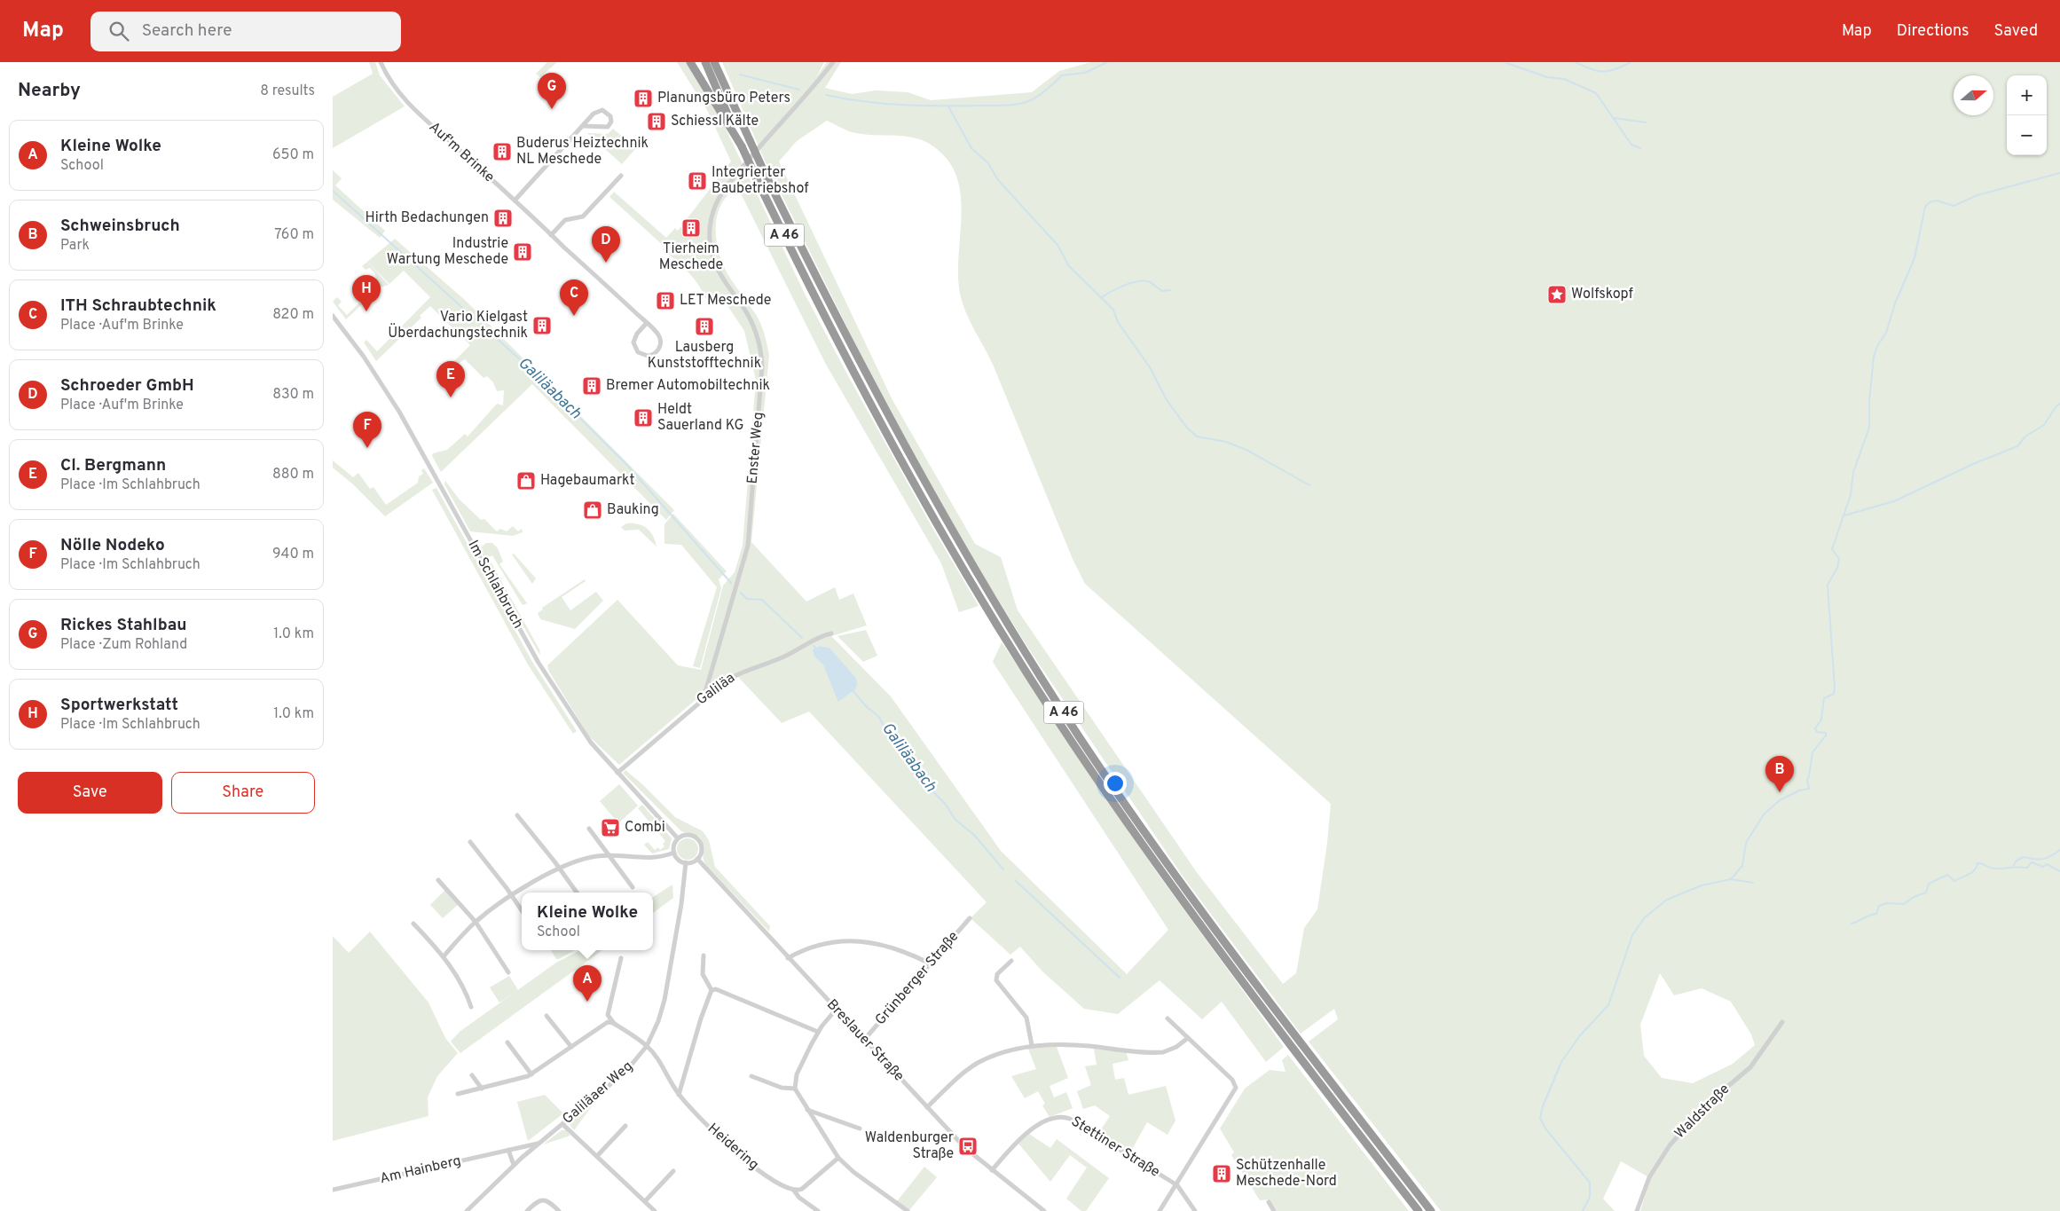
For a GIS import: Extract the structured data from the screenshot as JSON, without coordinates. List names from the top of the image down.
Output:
{
  "streets": {
    "highway": ["A 46"],
    "street": [
      "Auf'm Brinke",
      "Enster Weg",
      "Im Schlahbruch",
      "Galiläa",
      "Grünberger Straße",
      "Breslauer Straße",
      "Galiläaer Weg",
      "Waldstraße",
      "Heidering",
      "Stettiner Straße",
      "Am Hainberg"
    ]
  },
  "crossings": [
    ["Enster Weg", "Galiläa"],
    ["Im Schlahbruch", "Galiläa"],
    ["Im Schlahbruch", "Breslauer Straße"],
    ["Im Schlahbruch", "Galiläaer Weg"],
    ["Grünberger Straße", "Breslauer Straße"],
    ["Breslauer Straße", "Galiläaer Weg"],
    ["Breslauer Straße", "Stettiner Straße"],
    ["Galiläaer Weg", "Heidering"],
    ["Galiläaer Weg", "Am Hainberg"]
  ],
  "water": ["Galiläabach"],
  "places": {
    "building": [
      "Planungsbüro Peters",
      "Schiessl Kälte",
      "Buderus Heiztechnik NL Meschede",
      "Integrierter Baubetriebshof",
      "Hirth Bedachungen",
      "Tierheim Meschede",
      "Industrie Wartung Meschede",
      "LET Meschede",
      "Vario Kielgast Überdachungstechnik",
      "Lausberg Kunststofftechnik",
      "Bremer Automobiltechnik",
      "Heldt Sauerland KG",
      "Schützenhalle Meschede-Nord"
    ],
    "place": ["Wolfskopf"],
    "shop": ["Hagebaumarkt", "Bauking"],
    "supermarket": ["Combi"],
    "bus stop": ["Waldenburger Straße"]
  },
  "north": "right",
  "page": {
    "header": "Map",
    "search": "Search here",
    "nav": ["Map", "Directions", "Saved"],
    "heading": ["Nearby", "8 results"],
    "pins": [
      "G",
      "D",
      "H",
      "C",
      "E",
      "F",
      "B",
      "A"
    ],
    "map_buttons": ["+", "−"],
    "list": [
      {
        "mark": "A",
        "name": "Kleine Wolke",
        "note": "School",
        "value": "650 m"
      },
      {
        "mark": "B",
        "name": "Schweinsbruch",
        "note": "Park",
        "value": "760 m"
      },
      {
        "mark": "C",
        "name": "ITH Schraubtechnik",
        "note": "Place · Auf'm Brinke",
        "value": "820 m"
      },
      {
        "mark": "D",
        "name": "Schroeder GmbH",
        "note": "Place · Auf'm Brinke",
        "value": "830 m"
      },
      {
        "mark": "E",
        "name": "Cl. Bergmann",
        "note": "Place · Im Schlahbruch",
        "value": "880 m"
      },
      {
        "mark": "F",
        "name": "Nölle Nodeko",
        "note": "Place · Im Schlahbruch",
        "value": "940 m"
      },
      {
        "mark": "G",
        "name": "Rickes Stahlbau",
        "note": "Place · Zum Rohland",
        "value": "1.0 km"
      },
      {
        "mark": "H",
        "name": "Sportwerkstatt",
        "note": "Place · Im Schlahbruch",
        "value": "1.0 km"
      }
    ],
    "buttons": ["Save", "Share"],
    "popup": ["Kleine Wolke", "School"]
  }
}
